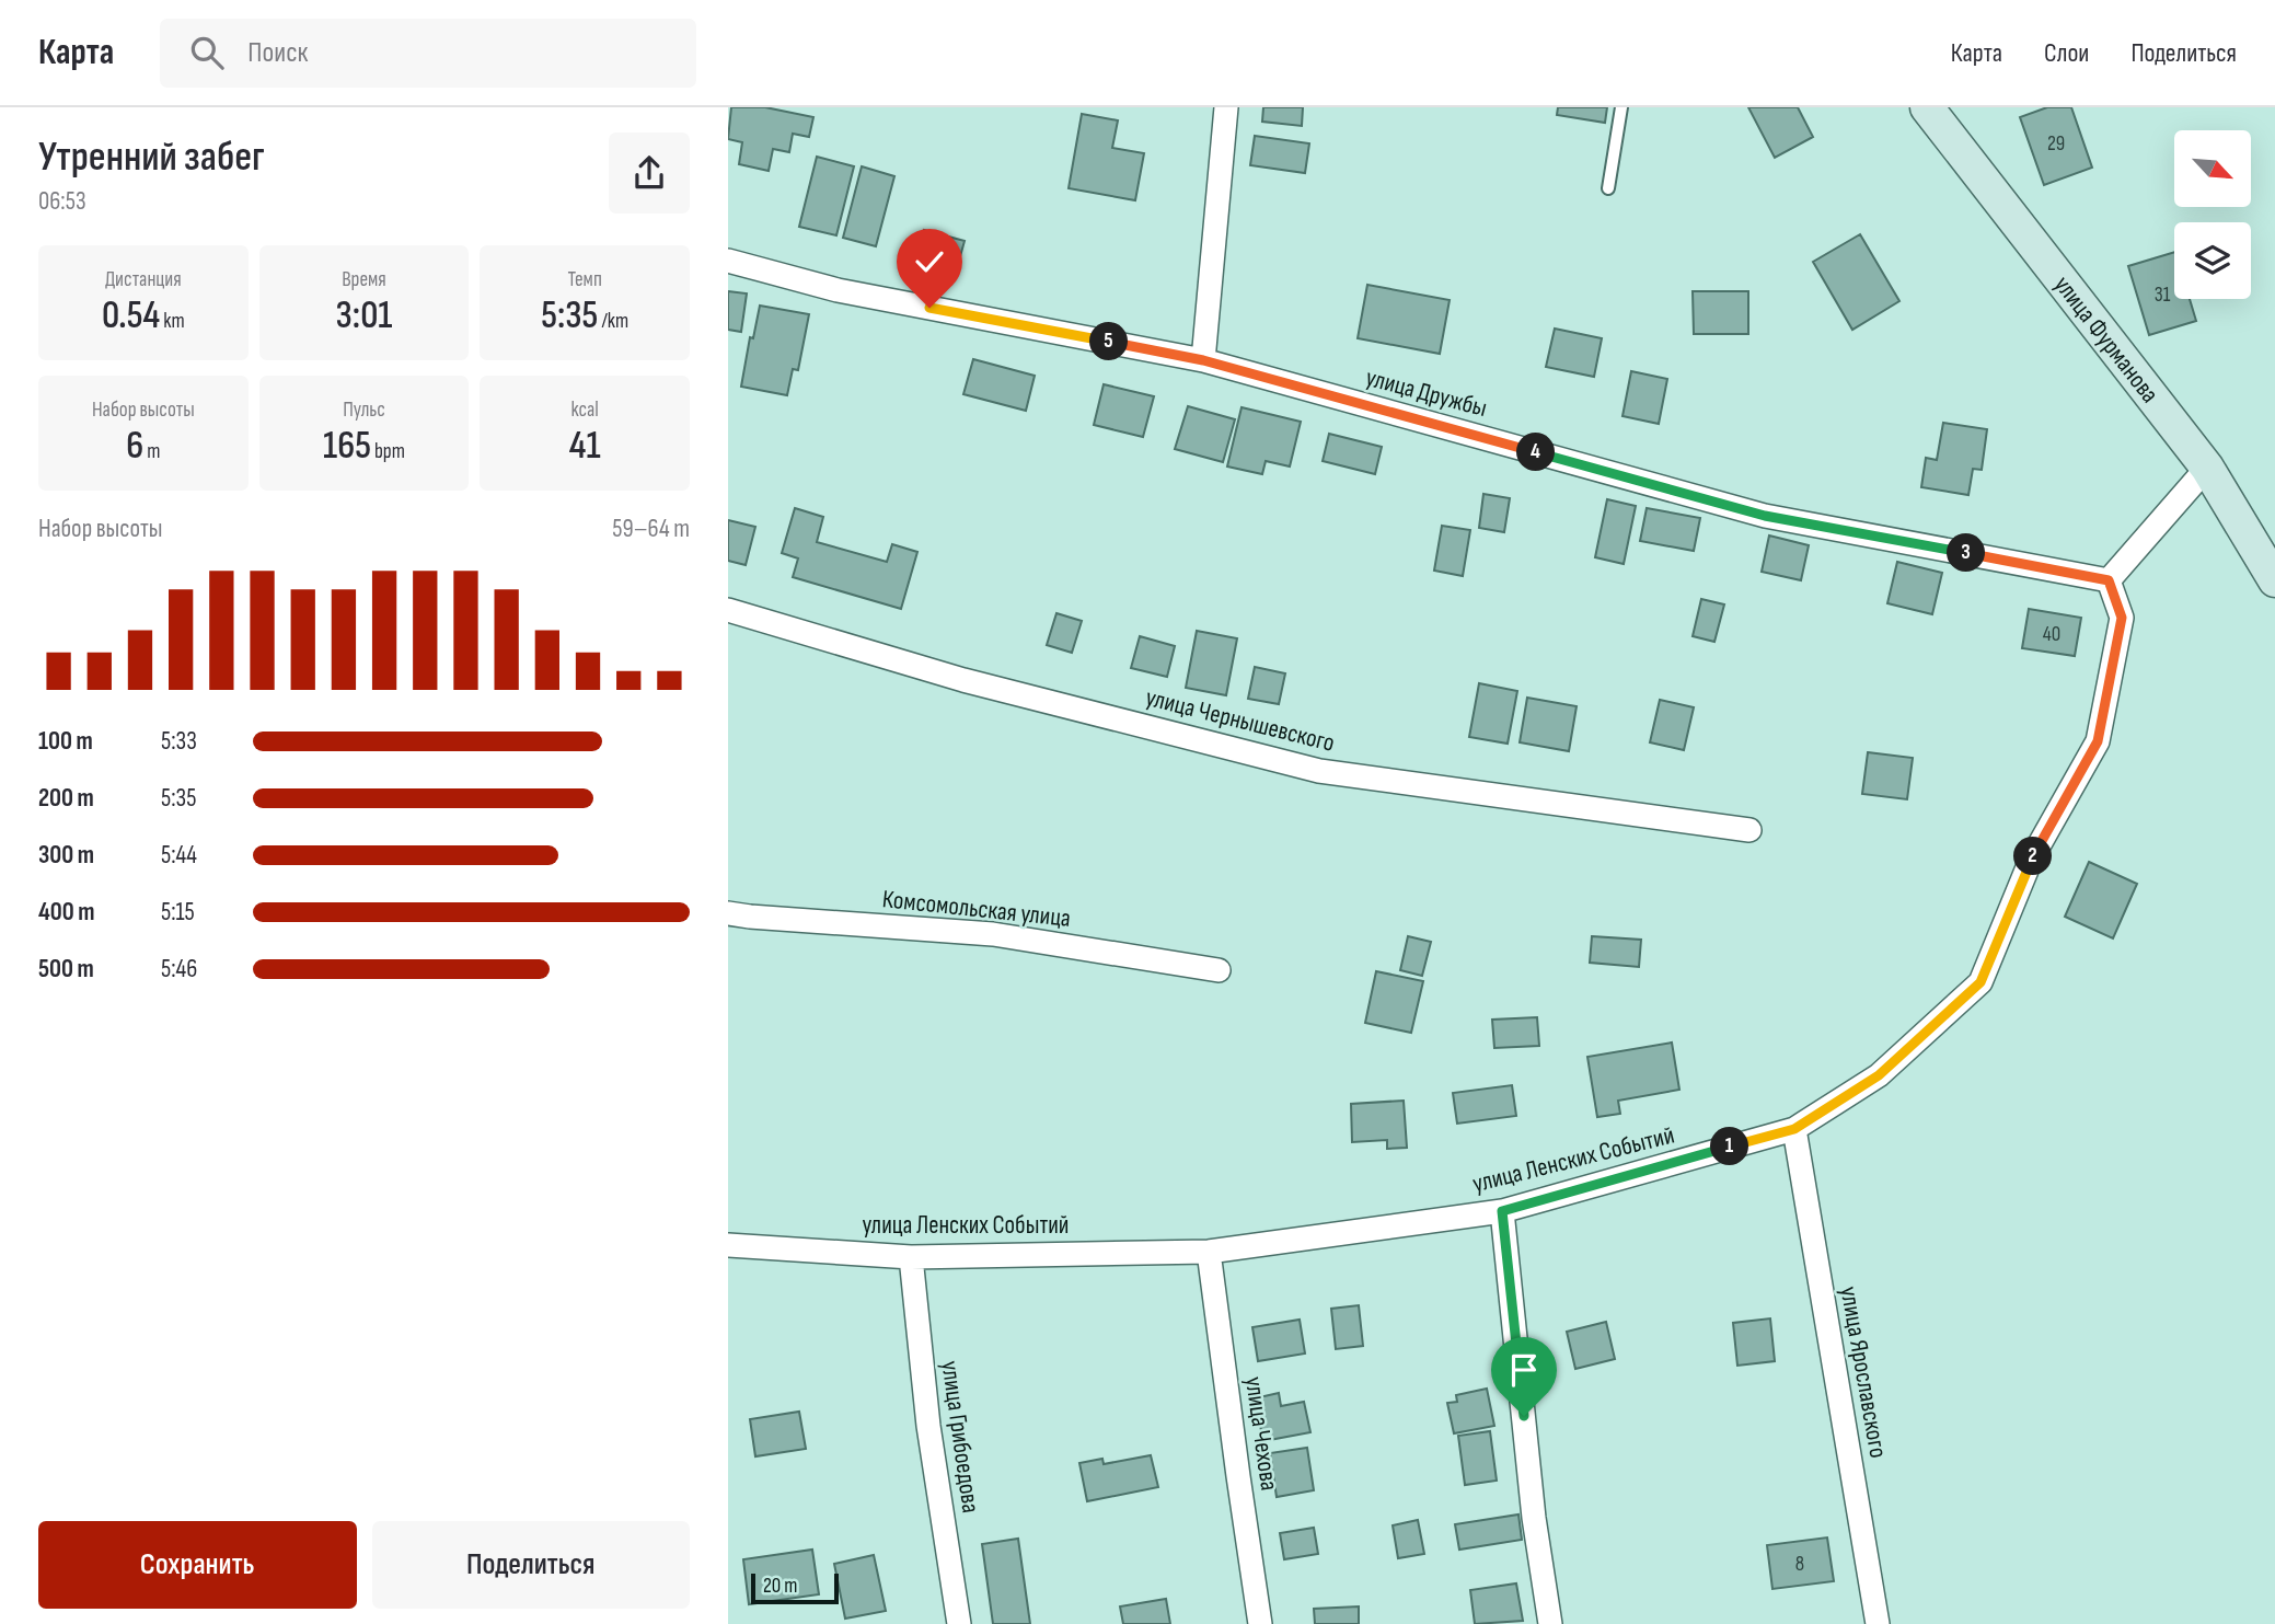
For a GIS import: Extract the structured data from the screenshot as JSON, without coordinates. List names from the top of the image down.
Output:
{
  "streets": {
    "main road": ["улица Фурманова"],
    "street": [
      "улица Дружбы",
      "улица Чернышевского",
      "Комсомольская улица",
      "улица Ленских Событий",
      "улица Ярославского",
      "улица Чехова",
      "улица Грибоедова"
    ]
  },
  "crossings": [
    ["улица Дружбы", "улица Ленских Событий"],
    ["улица Ленских Событий", "улица Ярославского"],
    ["улица Ленских Событий", "улица Чехова"],
    ["улица Ленских Событий", "улица Грибоедова"]
  ],
  "house_numbers": [
    "29",
    "31",
    "40",
    "8"
  ],
  "scale_bar": "20 m",
  "north": "bottom right",
  "page": {
    "header": "Карта",
    "search": "Поиск",
    "nav": ["Карта", "Слои", "Поделиться"],
    "heading": ["Утренний забег", "06:53"],
    "stats": [
      ["Дистанция", "0.54 km"],
      ["Время", "3:01"],
      ["Темп", "5:35 /km"],
      ["Набор высоты", "6 m"],
      ["Пульс", "165 bpm"],
      ["kcal", "41"]
    ],
    "pins": [
      "5",
      "4",
      "3",
      "2",
      "1"
    ],
    "chart": ["Набор высоты", "59–64 m"],
    "list": [
      {
        "name": "100 m",
        "note": "5:33"
      },
      {
        "name": "200 m",
        "note": "5:35"
      },
      {
        "name": "300 m",
        "note": "5:44"
      },
      {
        "name": "400 m",
        "note": "5:15"
      },
      {
        "name": "500 m",
        "note": "5:46"
      }
    ],
    "buttons": ["Сохранить", "Поделиться"],
    "scale": "20 m"
  }
}
